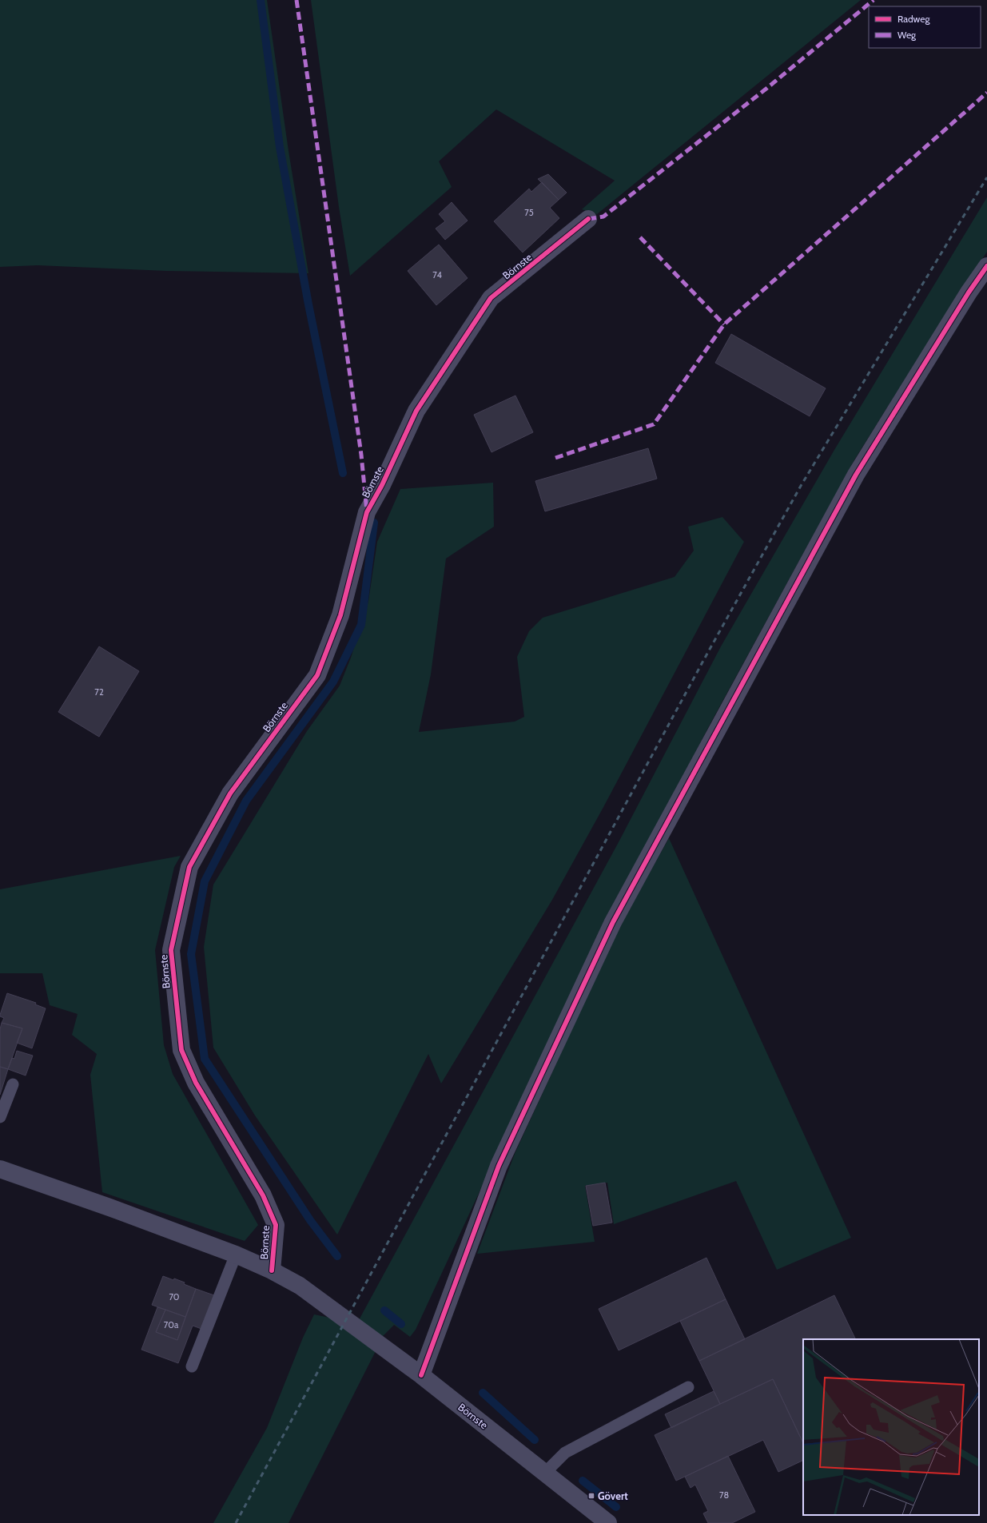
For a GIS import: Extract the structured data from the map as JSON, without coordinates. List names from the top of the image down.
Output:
{
  "streets": {
    "street": ["Börnste"]
  },
  "places": {
    "transit": ["Gövert"]
  },
  "house_numbers": [
    "75",
    "74",
    "72",
    "70",
    "70a",
    "78"
  ],
  "legend": ["Radweg", "Weg"]
}
